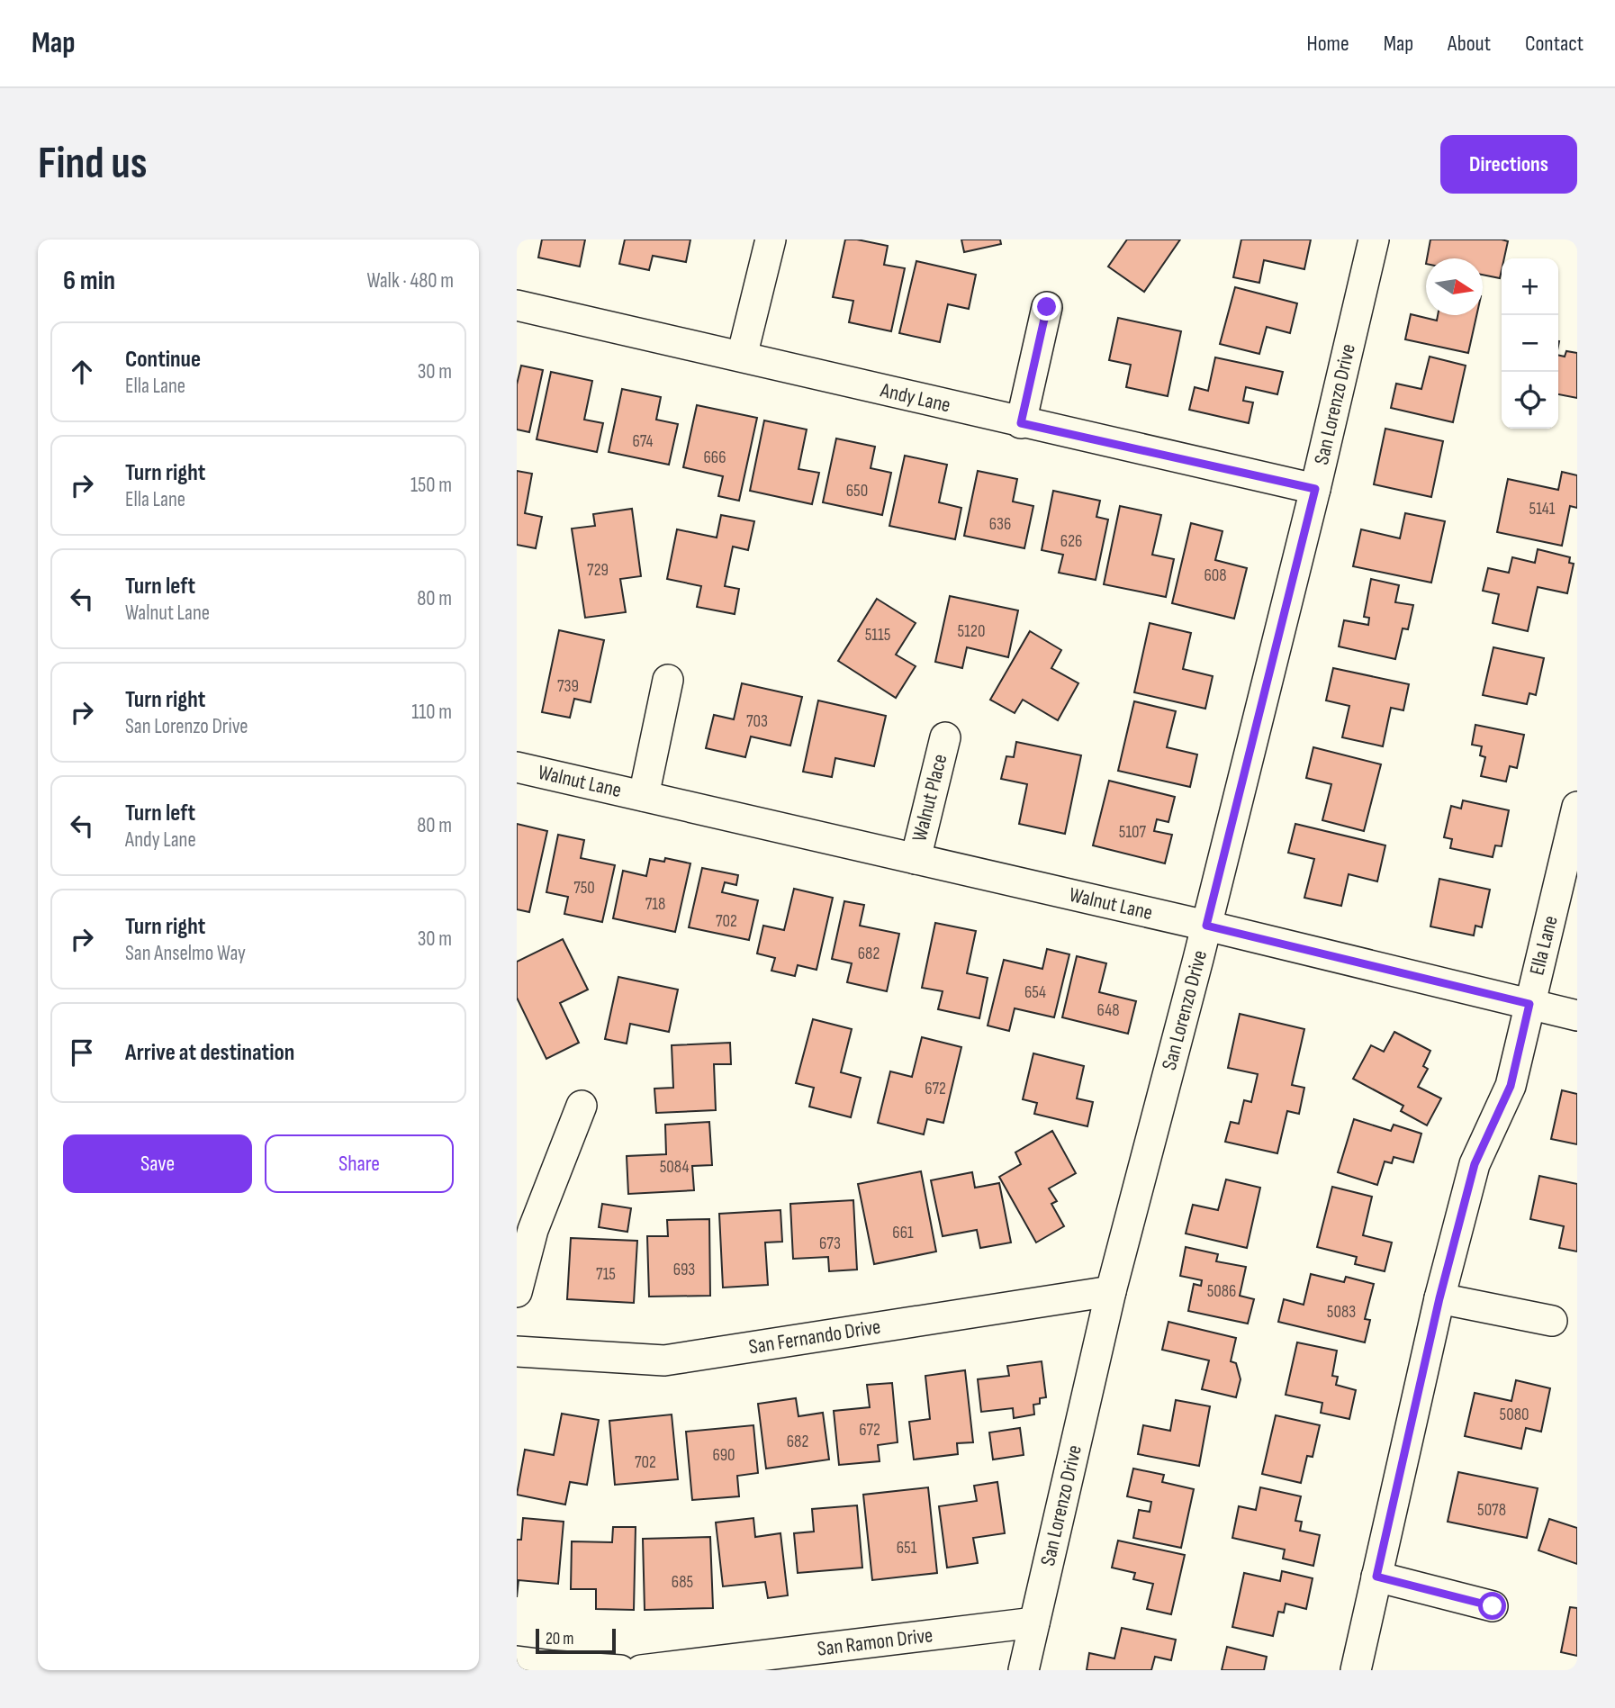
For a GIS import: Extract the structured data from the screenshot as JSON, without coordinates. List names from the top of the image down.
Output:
{
  "streets": {
    "street": [
      "Andy Lane",
      "San Lorenzo Drive",
      "Walnut Lane",
      "Walnut Place",
      "Ella Lane",
      "San Fernando Drive",
      "San Ramon Drive"
    ]
  },
  "crossings": [
    ["Andy Lane", "San Lorenzo Drive"],
    ["San Lorenzo Drive", "Walnut Lane"],
    ["San Lorenzo Drive", "San Fernando Drive"],
    ["San Lorenzo Drive", "San Ramon Drive"],
    ["Walnut Lane", "Walnut Place"],
    ["Walnut Lane", "Ella Lane"]
  ],
  "house_numbers": [
    "674",
    "666",
    "650",
    "5141",
    "636",
    "626",
    "729",
    "608",
    "5120",
    "5115",
    "739",
    "703",
    "5107",
    "750",
    "718",
    "702",
    "682",
    "654",
    "648",
    "672",
    "5084",
    "661",
    "673",
    "693",
    "715",
    "5086",
    "5083",
    "5080",
    "672",
    "682",
    "690",
    "702",
    "5078",
    "651",
    "685"
  ],
  "scale_bar": "20 m",
  "north": "right",
  "page": {
    "header": "Map",
    "nav": [
      "Home",
      "Map",
      "About",
      "Contact"
    ],
    "buttons": [
      "Directions",
      ["Save", "Share"]
    ],
    "title": "Find us",
    "heading": ["6 min", "Walk · 480 m"],
    "map_buttons": ["+", "−"],
    "list": [
      ["Continue", "Ella Lane", "30 m"],
      ["Turn right", "Ella Lane", "150 m"],
      ["Turn left", "Walnut Lane", "80 m"],
      ["Turn right", "San Lorenzo Drive", "110 m"],
      ["Turn left", "Andy Lane", "80 m"],
      ["Turn right", "San Anselmo Way", "30 m"],
      "Arrive at destination"
    ],
    "scale": "20 m"
  }
}
